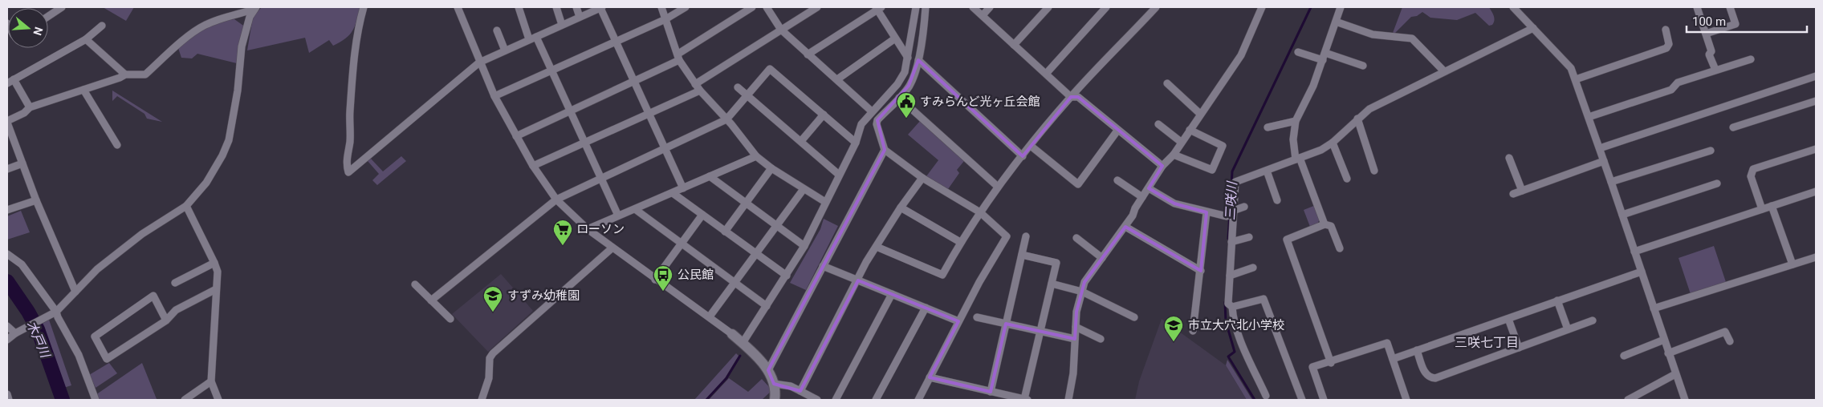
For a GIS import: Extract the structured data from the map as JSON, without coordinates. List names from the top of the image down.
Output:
{
  "districts": ["三咲七丁目"],
  "water": ["三咲川", "木戸川"],
  "places": {
    "public building": ["すみらんど光ヶ丘会館"],
    "supermarket": ["ローソン"],
    "bus stop": ["公民館"],
    "school or university": ["すずみ幼稚園", "市立大穴北小学校"]
  },
  "scale_bar": "100 m",
  "north": "right"
}
